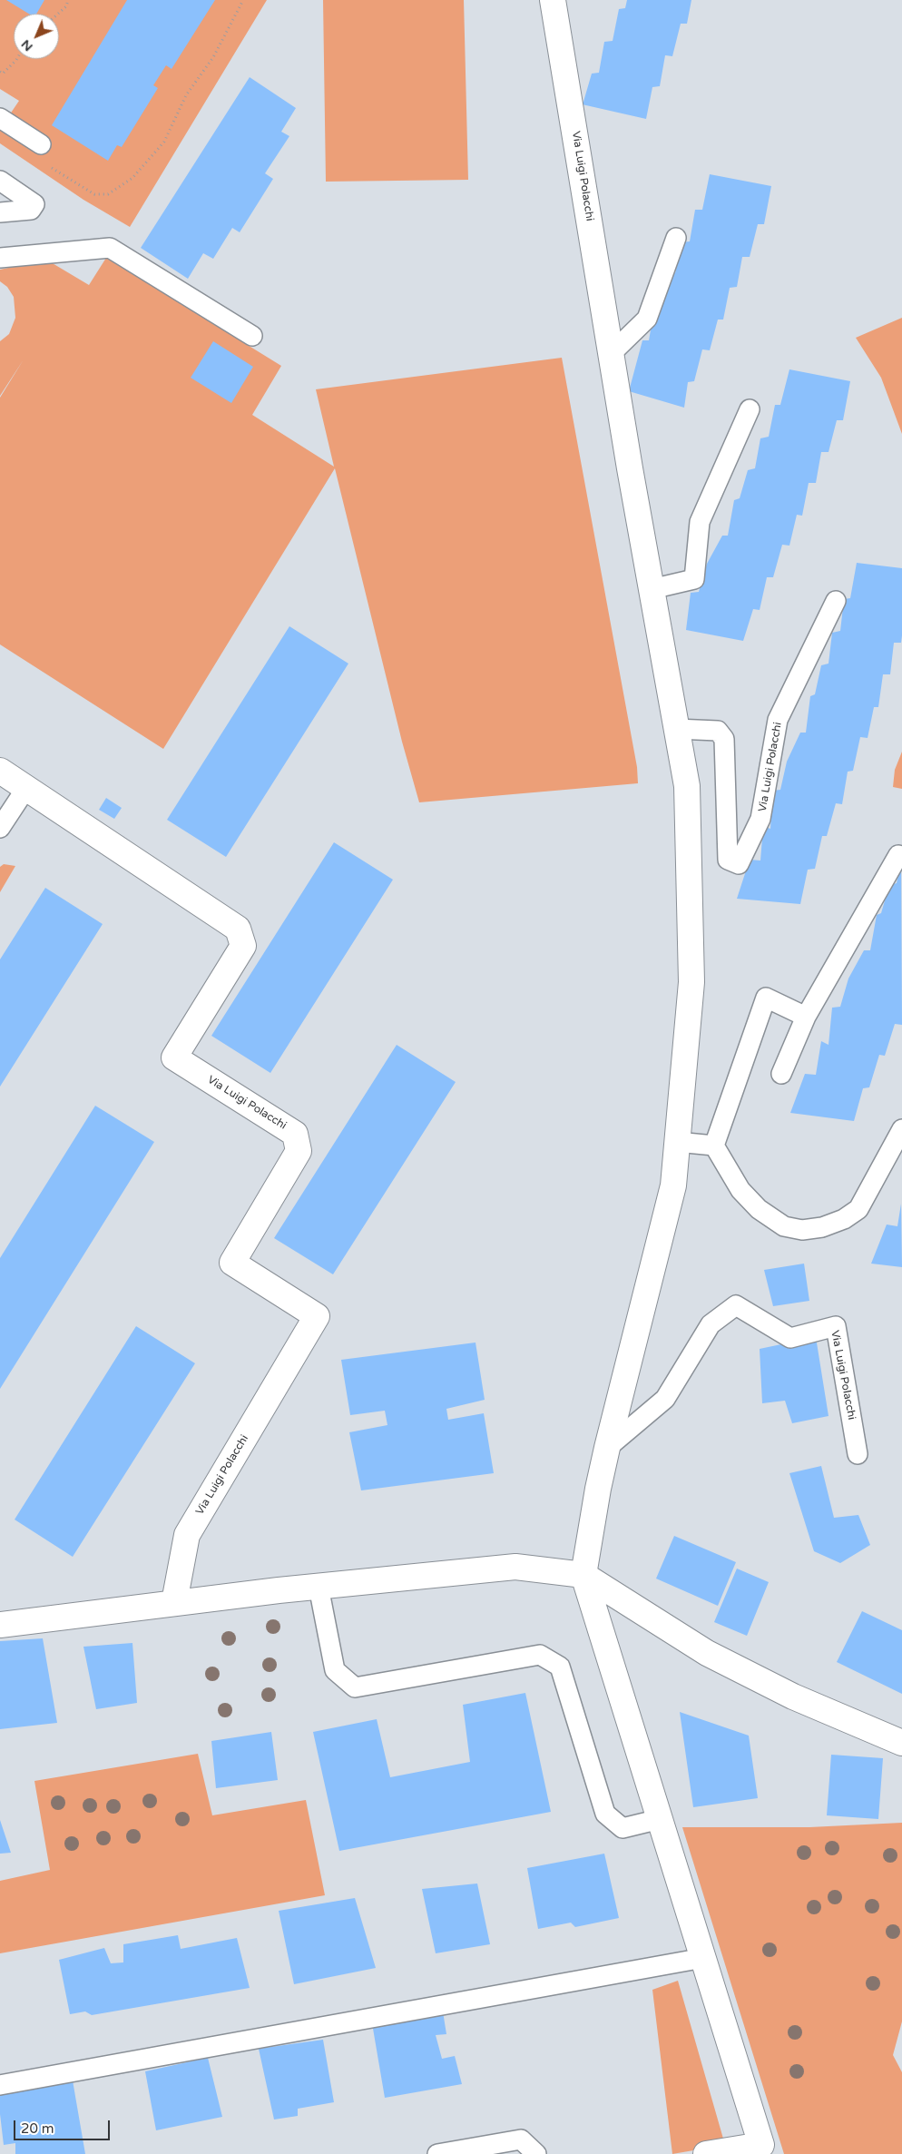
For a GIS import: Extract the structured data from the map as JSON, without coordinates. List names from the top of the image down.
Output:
{
  "streets": {
    "street": ["Via Luigi Polacchi"]
  },
  "scale_bar": "20 m",
  "north": "bottom left"
}
